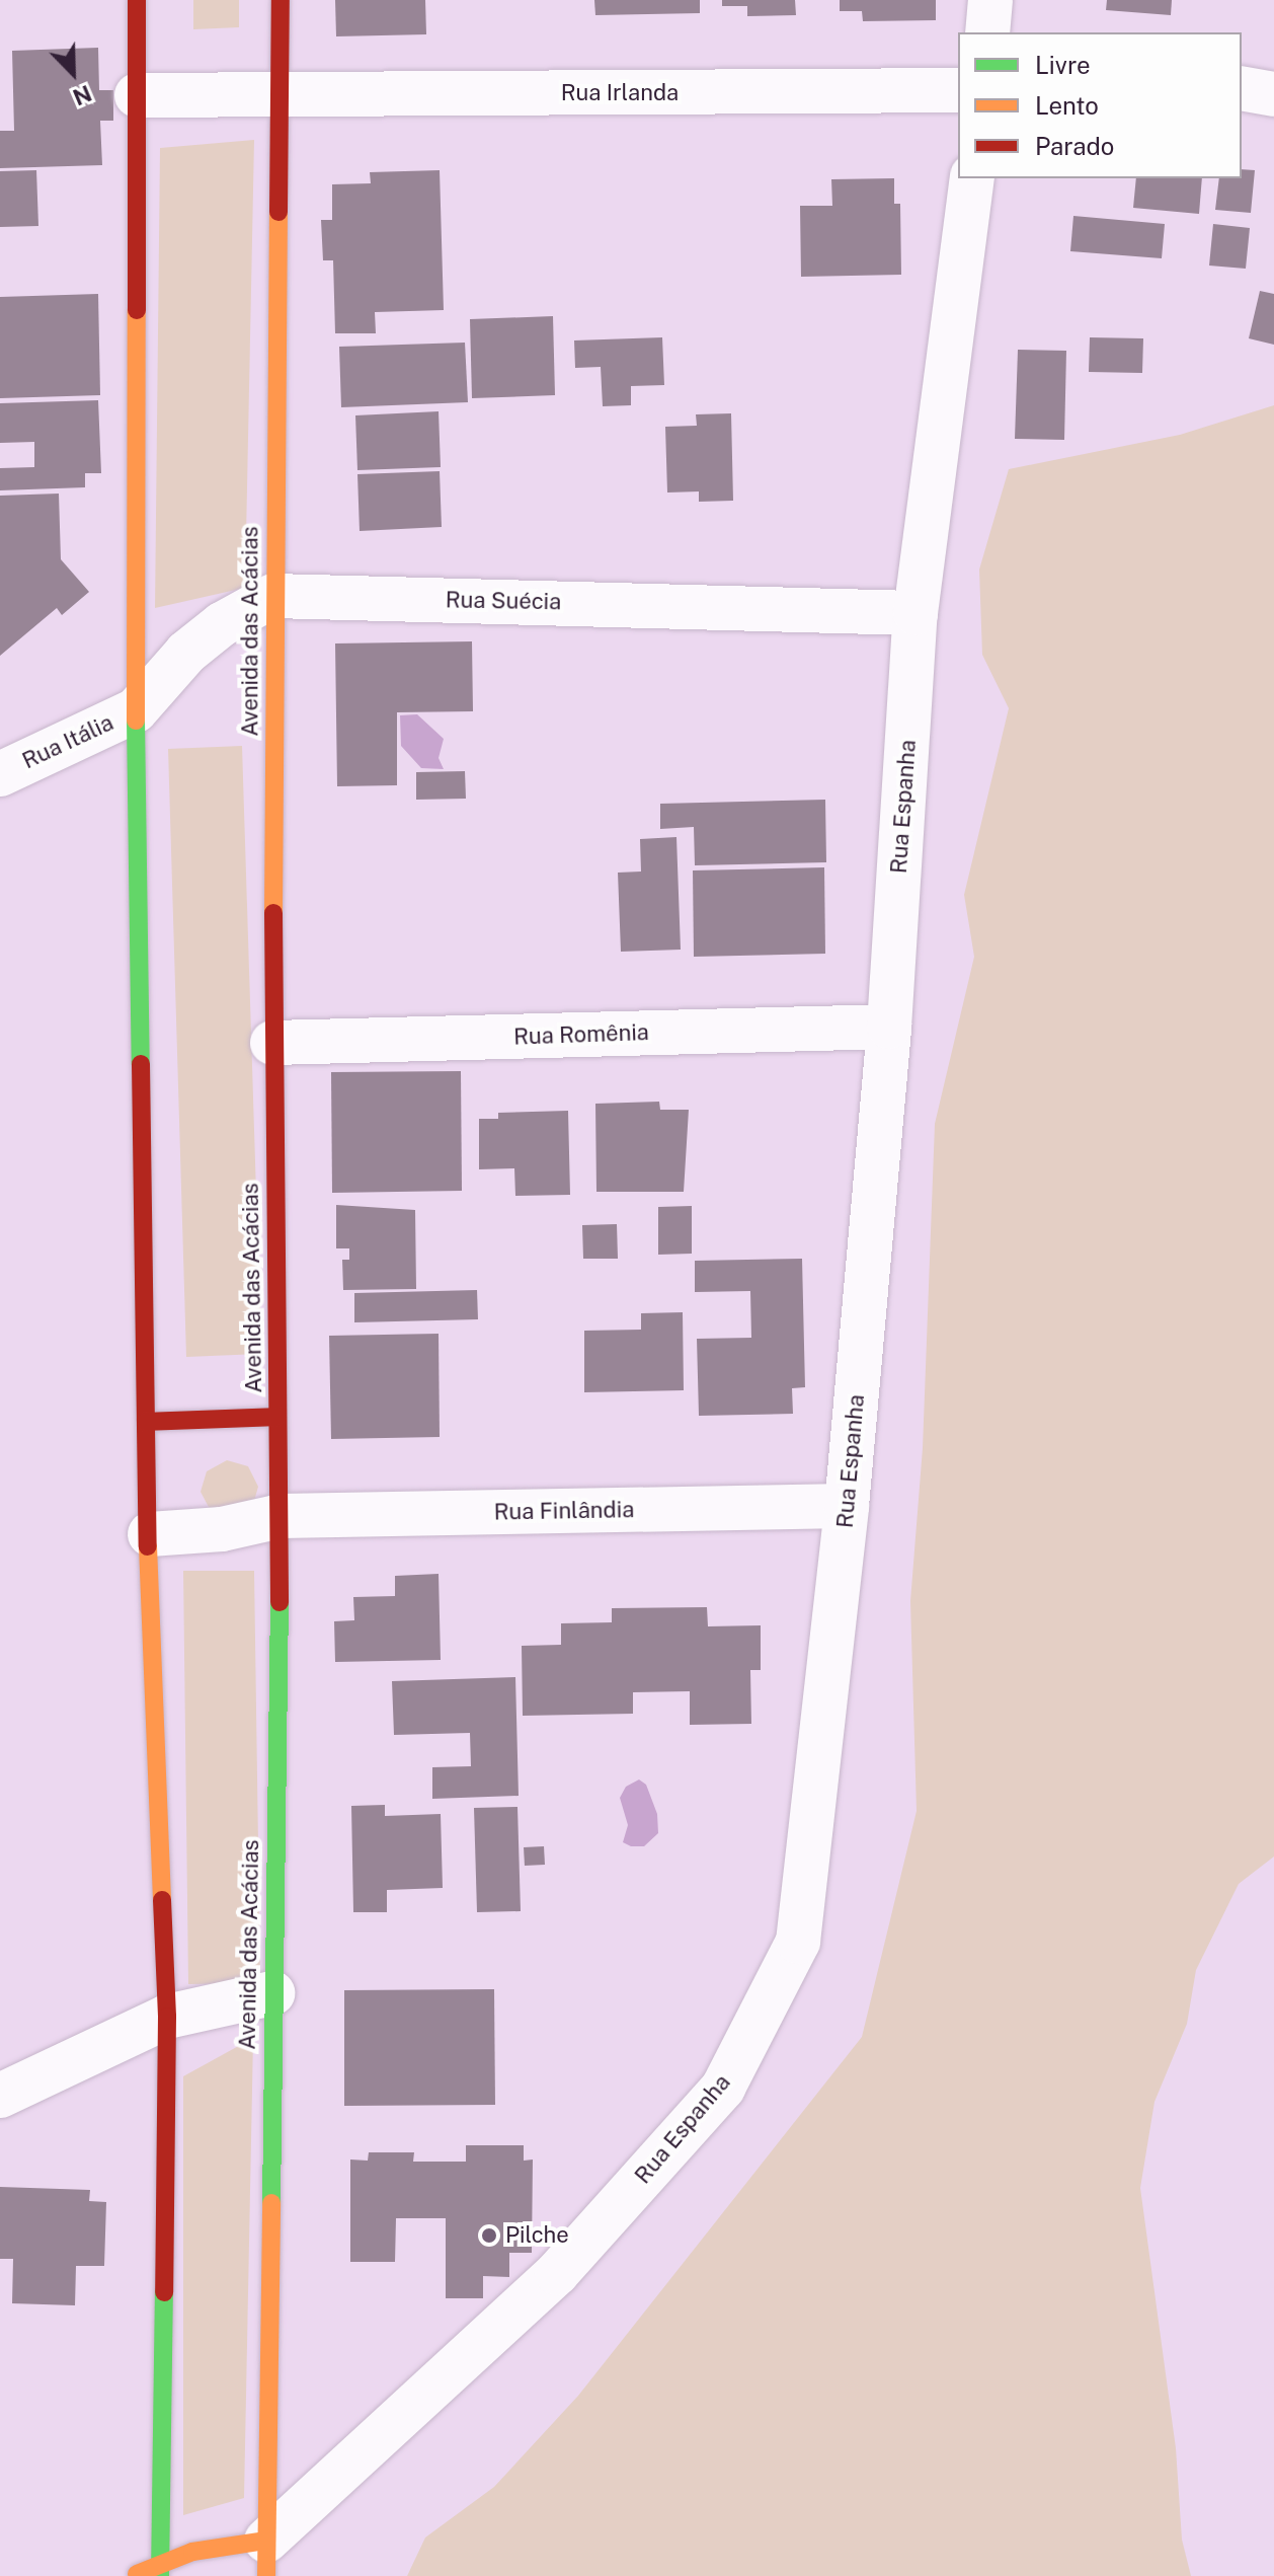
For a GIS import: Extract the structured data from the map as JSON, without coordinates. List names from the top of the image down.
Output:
{
  "streets": {
    "street": [
      "Rua Irlanda",
      "Rua Suécia",
      "Avenida das Acácias",
      "Rua Itália",
      "Rua Espanha",
      "Rua Romênia",
      "Rua Finlândia"
    ]
  },
  "crossings": [
    ["Rua Irlanda", "Avenida das Acácias"],
    ["Rua Suécia", "Avenida das Acácias"],
    ["Rua Suécia", "Rua Espanha"],
    ["Avenida das Acácias", "Rua Espanha"],
    ["Avenida das Acácias", "Rua Romênia"],
    ["Avenida das Acácias", "Rua Finlândia"],
    ["Rua Espanha", "Rua Romênia"],
    ["Rua Espanha", "Rua Finlândia"]
  ],
  "places": ["Pilche"],
  "legend": ["Livre", "Lento", "Parado"],
  "north": "bottom right"
}
